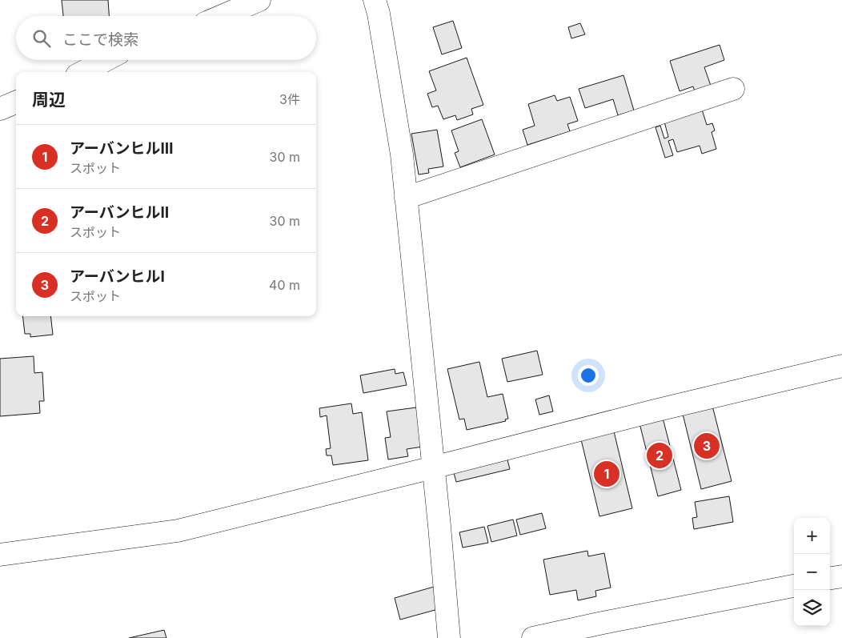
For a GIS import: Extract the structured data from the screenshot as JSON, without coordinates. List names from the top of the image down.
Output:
{
  "page": {
    "search": "ここで検索",
    "heading": ["周辺", "3件"],
    "list": [
      {
        "mark": "1",
        "name": "アーバンヒルⅢ",
        "note": "スポット",
        "value": "30 m"
      },
      {
        "mark": "2",
        "name": "アーバンヒルⅡ",
        "note": "スポット",
        "value": "30 m"
      },
      {
        "mark": "3",
        "name": "アーバンヒルⅠ",
        "note": "スポット",
        "value": "40 m"
      }
    ],
    "pins": ["3", "2", "1"],
    "map_buttons": ["+", "−"]
  }
}
